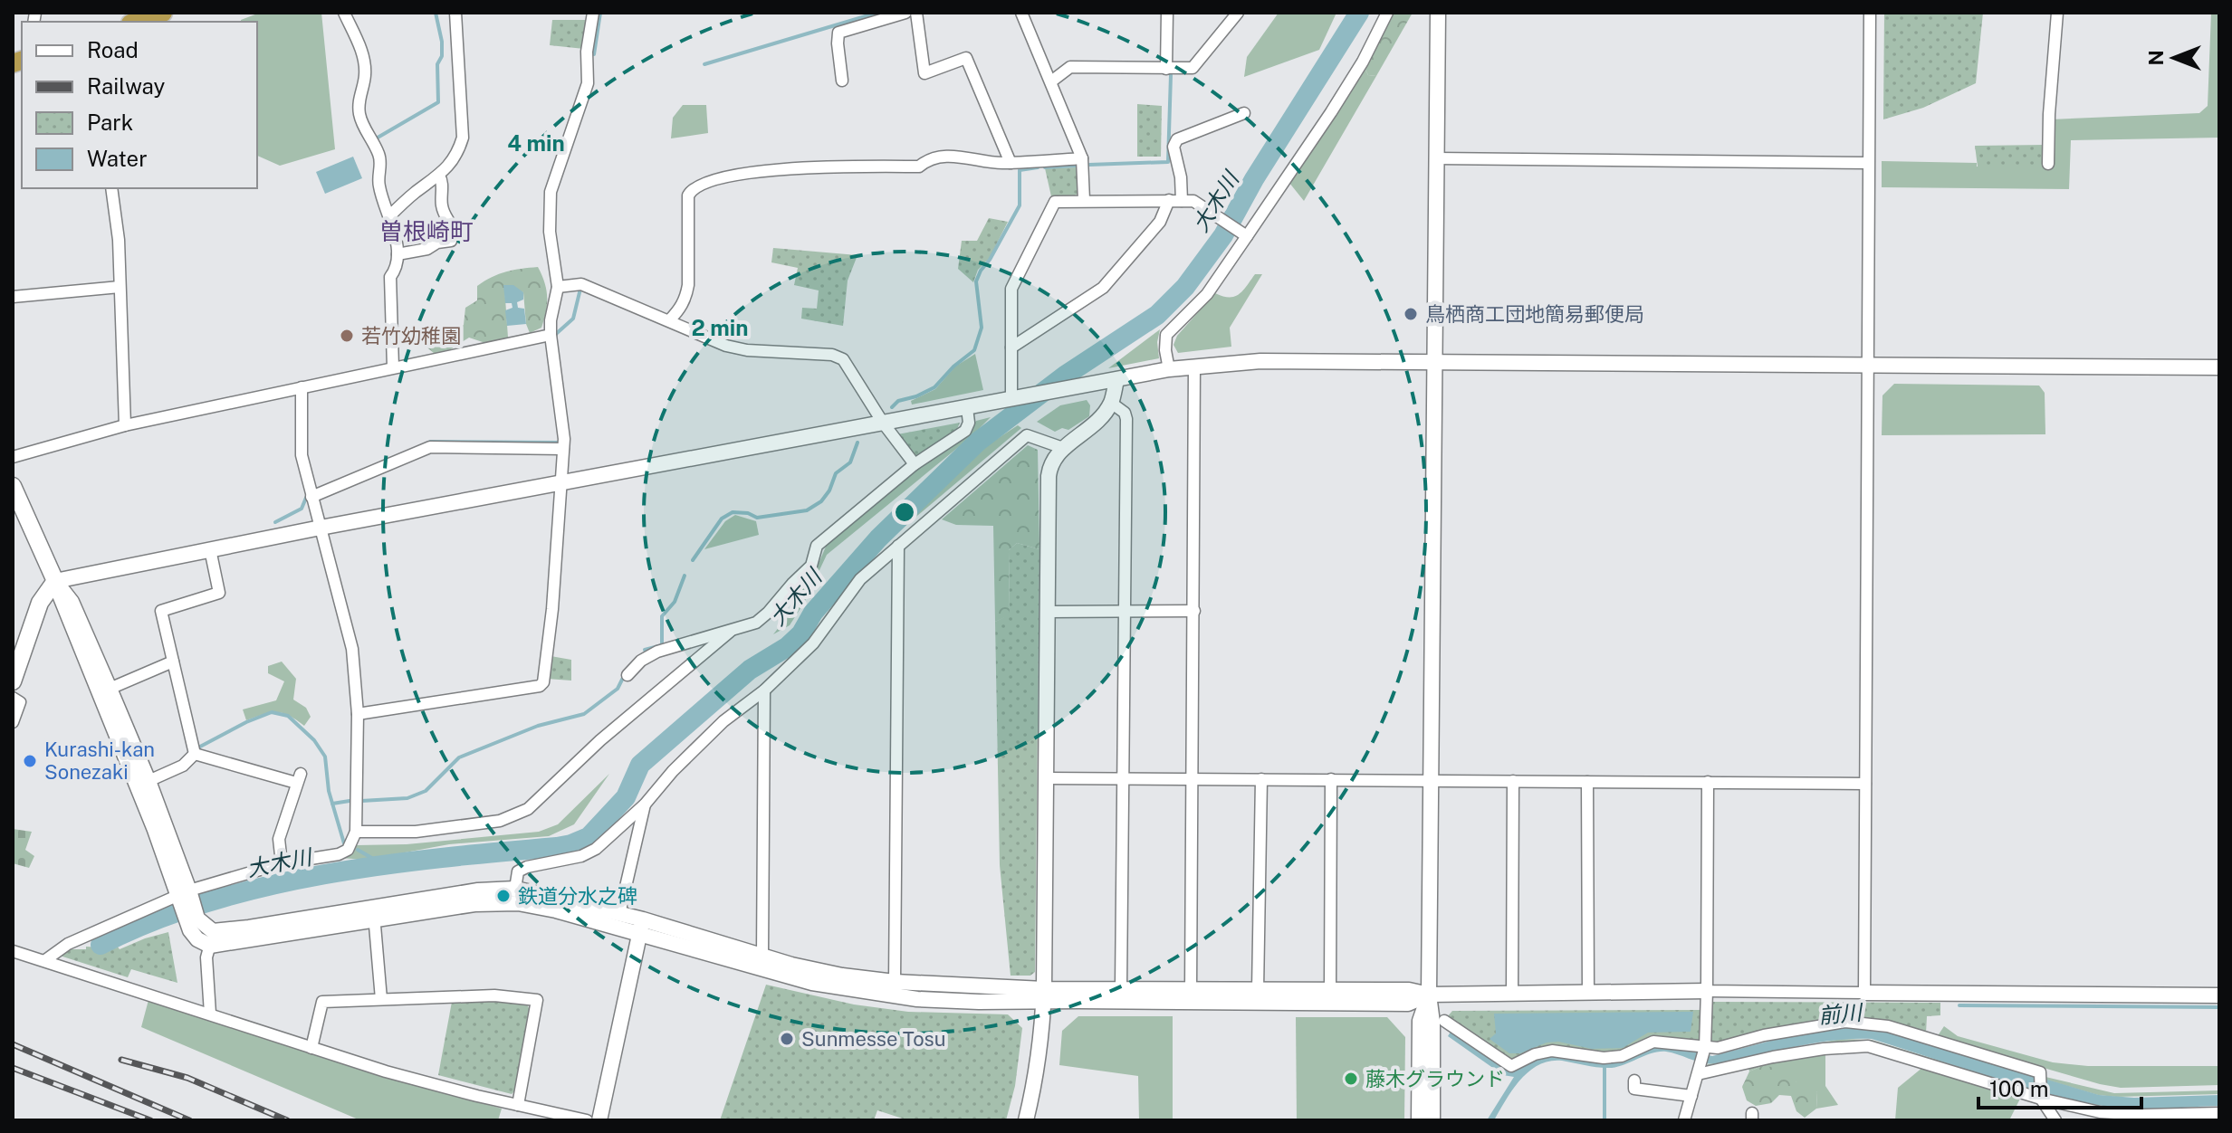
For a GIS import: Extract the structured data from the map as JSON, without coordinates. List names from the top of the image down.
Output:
{
  "districts": ["曽根崎町"],
  "water": ["大木川", "前川"],
  "places": [
    "鳥栖商工団地簡易郵便局",
    "若竹幼稚園",
    "Kurashi-kan Sonezaki",
    "鉄道分水之碑",
    "Sunmesse Tosu",
    "藤木グラウンド"
  ],
  "legend": [
    "Road",
    "Railway",
    "Park",
    "Water"
  ],
  "scale_bar": "100 m",
  "north": "left",
  "rings": ["4 min", "2 min"]
}
